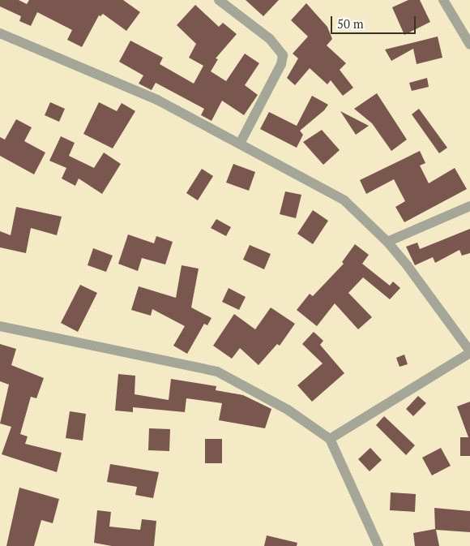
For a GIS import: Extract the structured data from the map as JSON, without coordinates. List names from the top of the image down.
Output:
{
  "scale_bar": "50 m"
}
